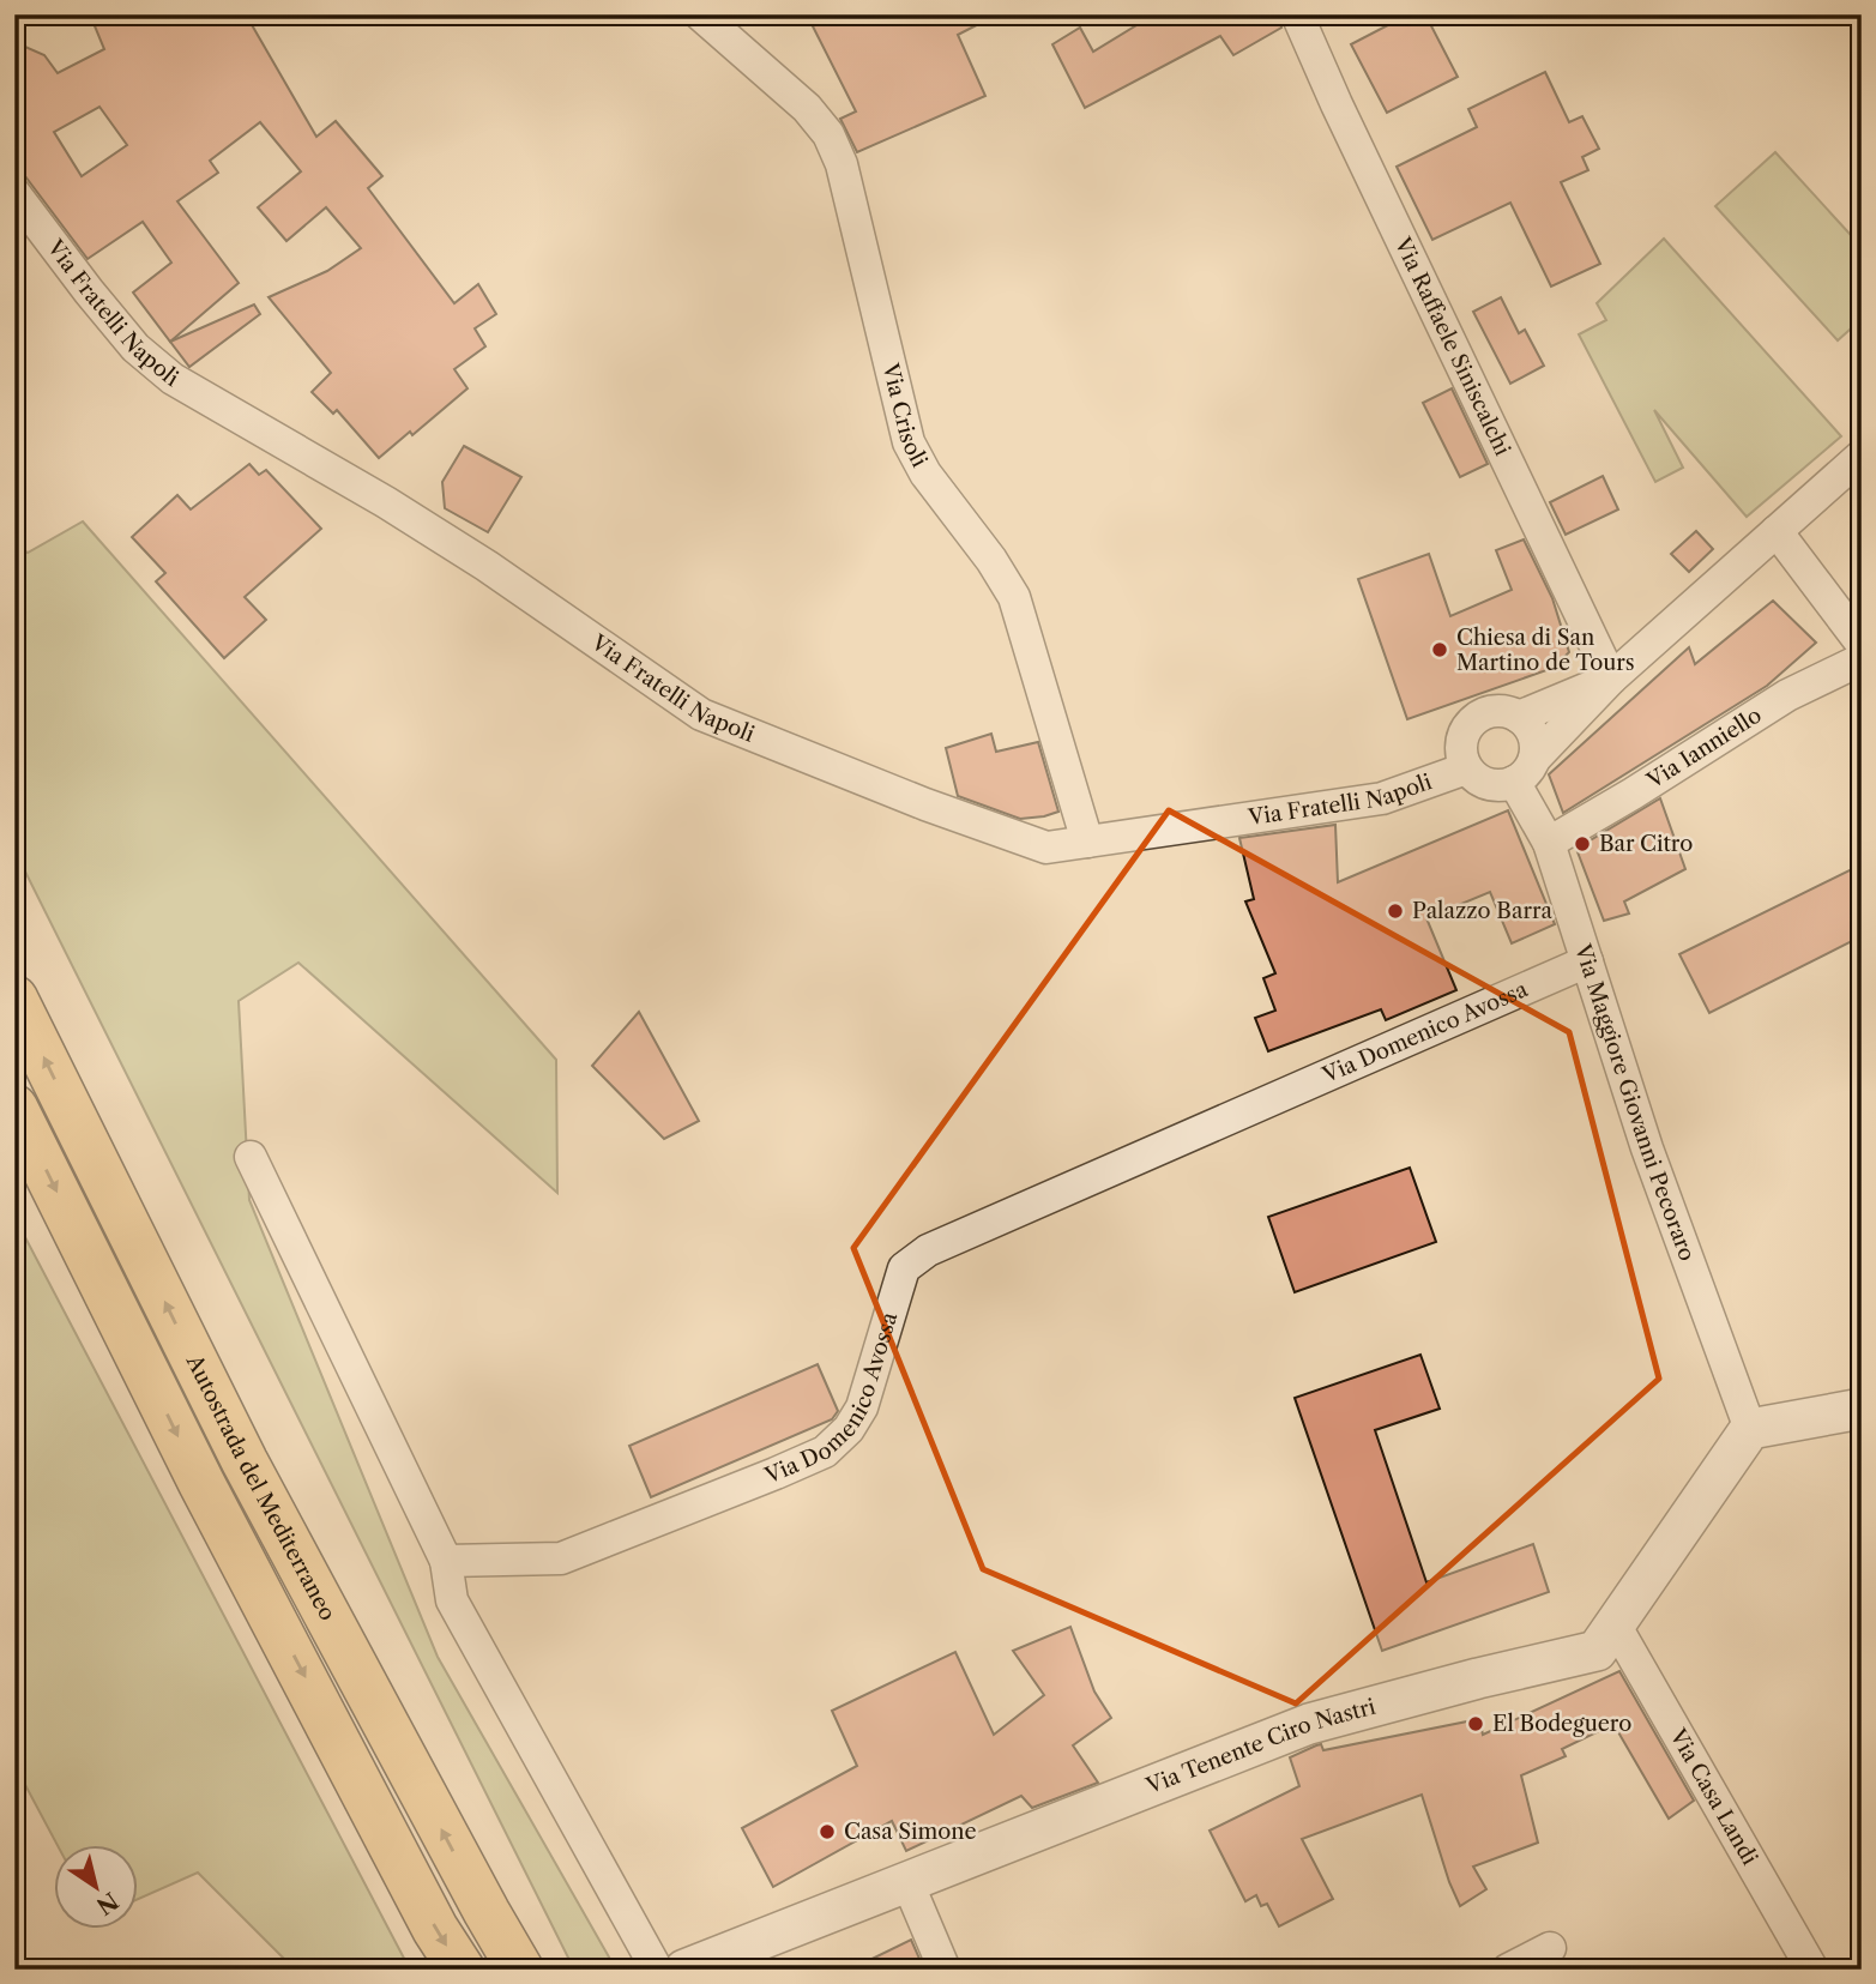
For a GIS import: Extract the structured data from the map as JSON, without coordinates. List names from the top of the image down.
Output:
{
  "streets": {
    "highway": ["Autostrada del Mediterraneo"],
    "street": [
      "Via Fratelli Napoli",
      "Via Raffaele Siniscalchi",
      "Via Crisoli",
      "Via Ianniello",
      "Via Domenico Avossa",
      "Via Maggiore Giovanni Pecoraro",
      "Via Tenente Ciro Nastri",
      "Via Casa Landi"
    ]
  },
  "crossings": [
    ["Via Fratelli Napoli", "Via Crisoli"],
    ["Via Fratelli Napoli", "Via Maggiore Giovanni Pecoraro"],
    ["Via Ianniello", "Via Maggiore Giovanni Pecoraro"],
    ["Via Domenico Avossa", "Via Maggiore Giovanni Pecoraro"],
    ["Via Maggiore Giovanni Pecoraro", "Via Tenente Ciro Nastri"],
    ["Via Tenente Ciro Nastri", "Via Casa Landi"]
  ],
  "places": [
    "Chiesa di San Martino de Tours",
    "Bar Citro",
    "Palazzo Barra",
    "El Bodeguero",
    "Casa Simone"
  ],
  "north": "bottom right"
}
